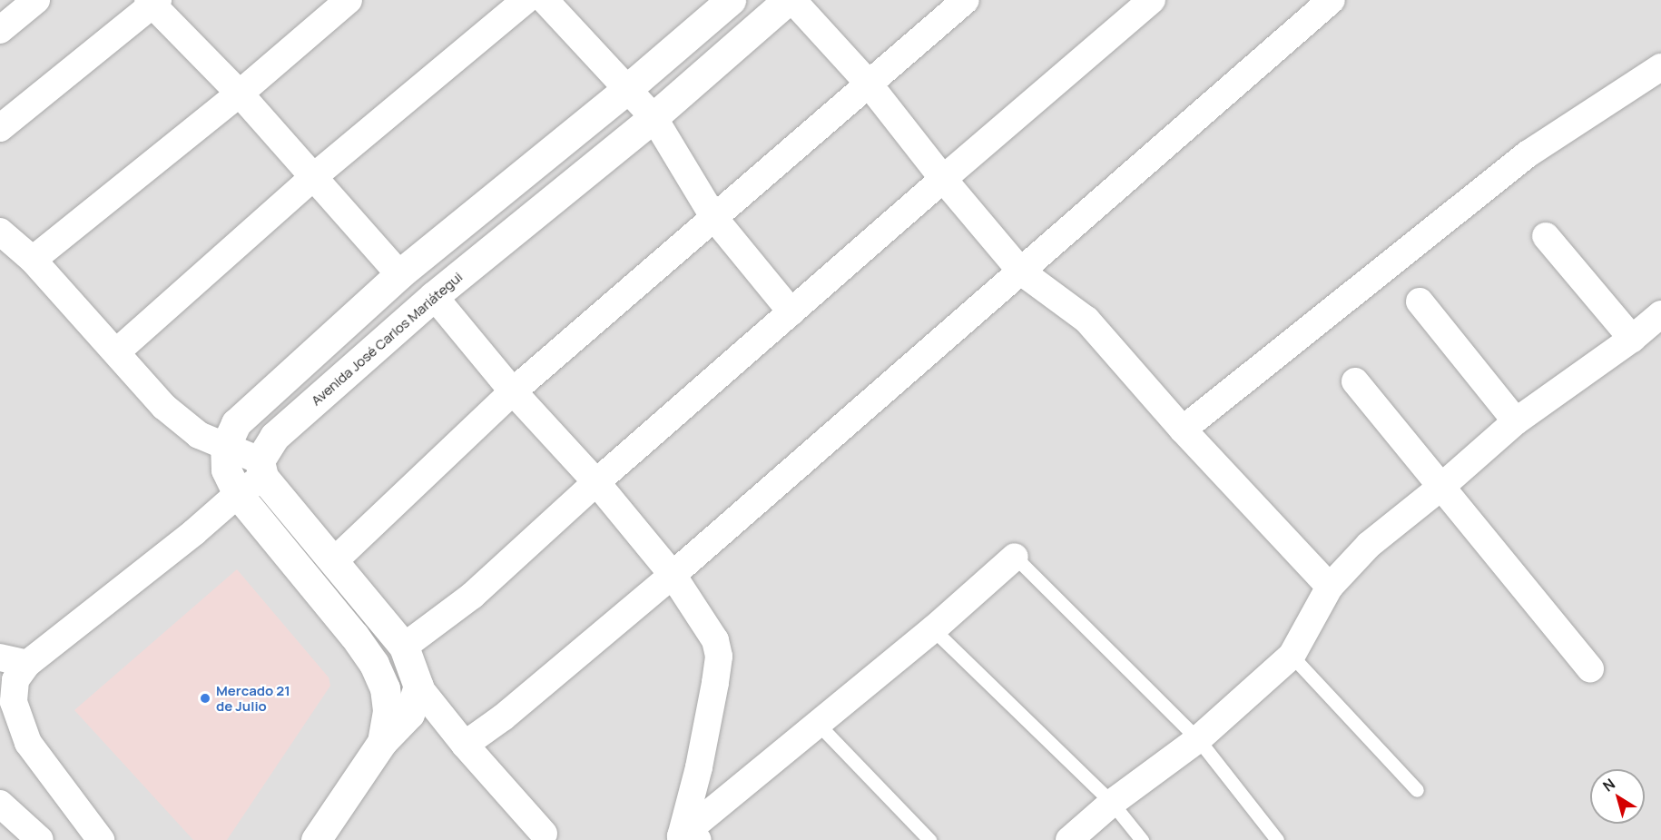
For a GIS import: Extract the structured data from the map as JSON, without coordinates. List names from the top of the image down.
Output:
{
  "streets": {
    "street": ["Avenida José Carlos Mariátegui"]
  },
  "places": ["Mercado 21 de Julio"],
  "north": "top left"
}
